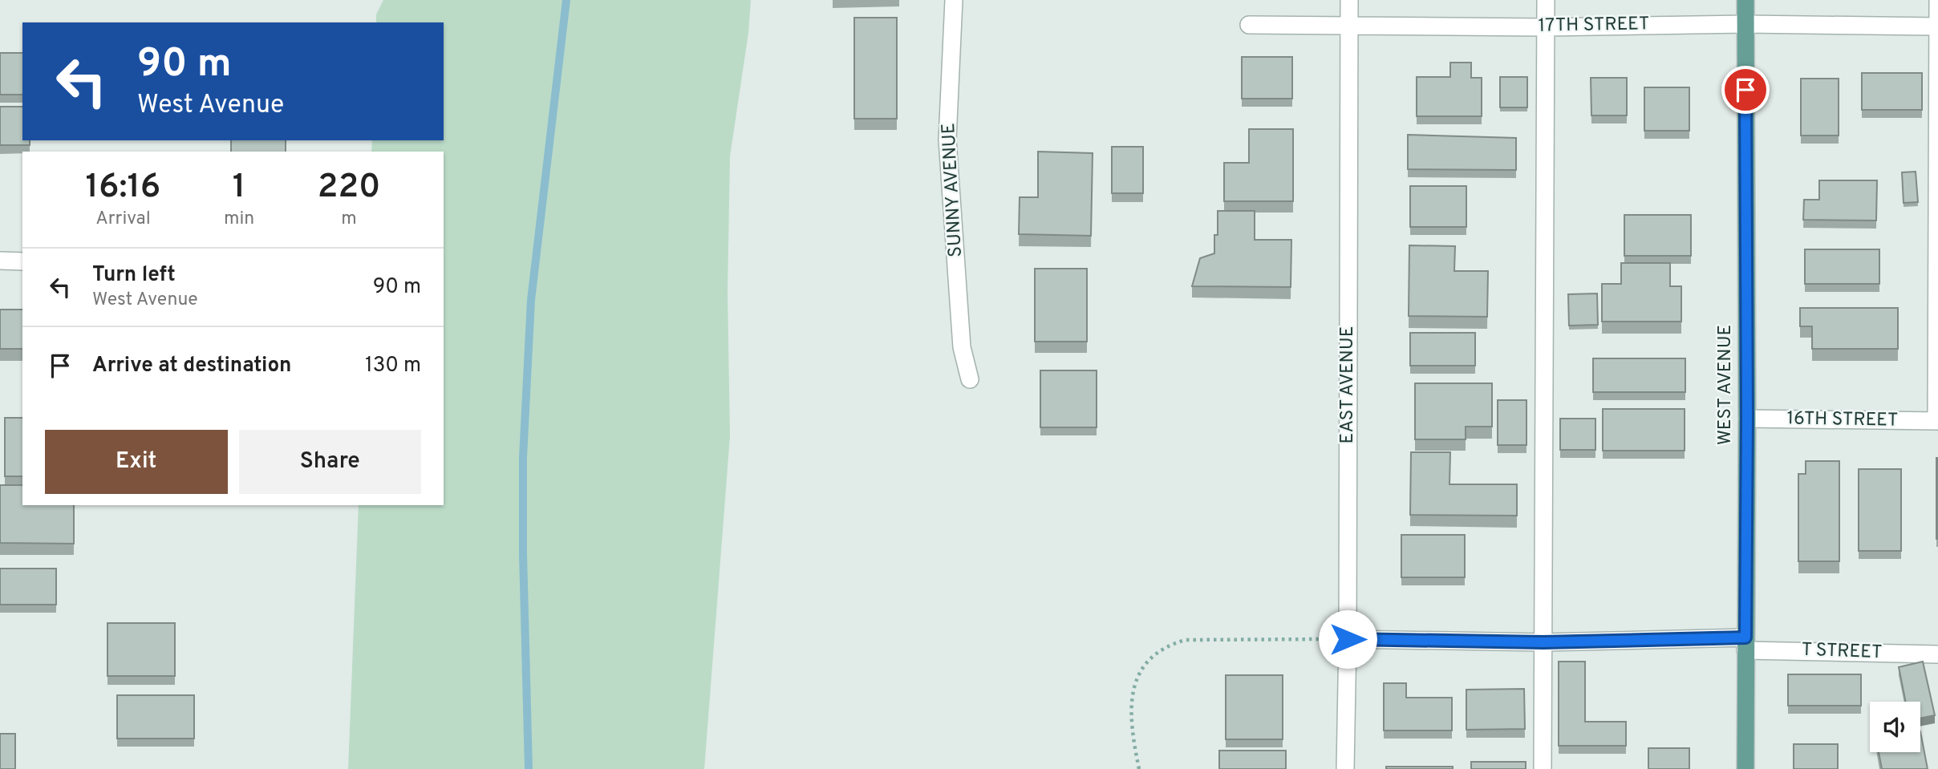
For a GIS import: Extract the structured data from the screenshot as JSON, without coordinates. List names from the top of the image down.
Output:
{
  "streets": {
    "main road": ["WEST AVENUE"],
    "street": [
      "17TH STREET",
      "SUNNY AVENUE",
      "EAST AVENUE",
      "16TH STREET",
      "T STREET"
    ]
  },
  "crossings": [
    ["17TH STREET", "EAST AVENUE"],
    ["17TH STREET", "WEST AVENUE"],
    ["WEST AVENUE", "16TH STREET"],
    ["WEST AVENUE", "T STREET"]
  ],
  "page": {
    "turn": ["90 m", "West Avenue"],
    "eta": [
      "16:16",
      "Arrival",
      "1",
      "min",
      "220",
      "m"
    ],
    "list": [
      {
        "name": "Turn left",
        "note": "West Avenue",
        "value": "90 m"
      },
      {
        "name": "Arrive at destination",
        "value": "130 m"
      }
    ],
    "buttons": ["Exit", "Share"]
  }
}
